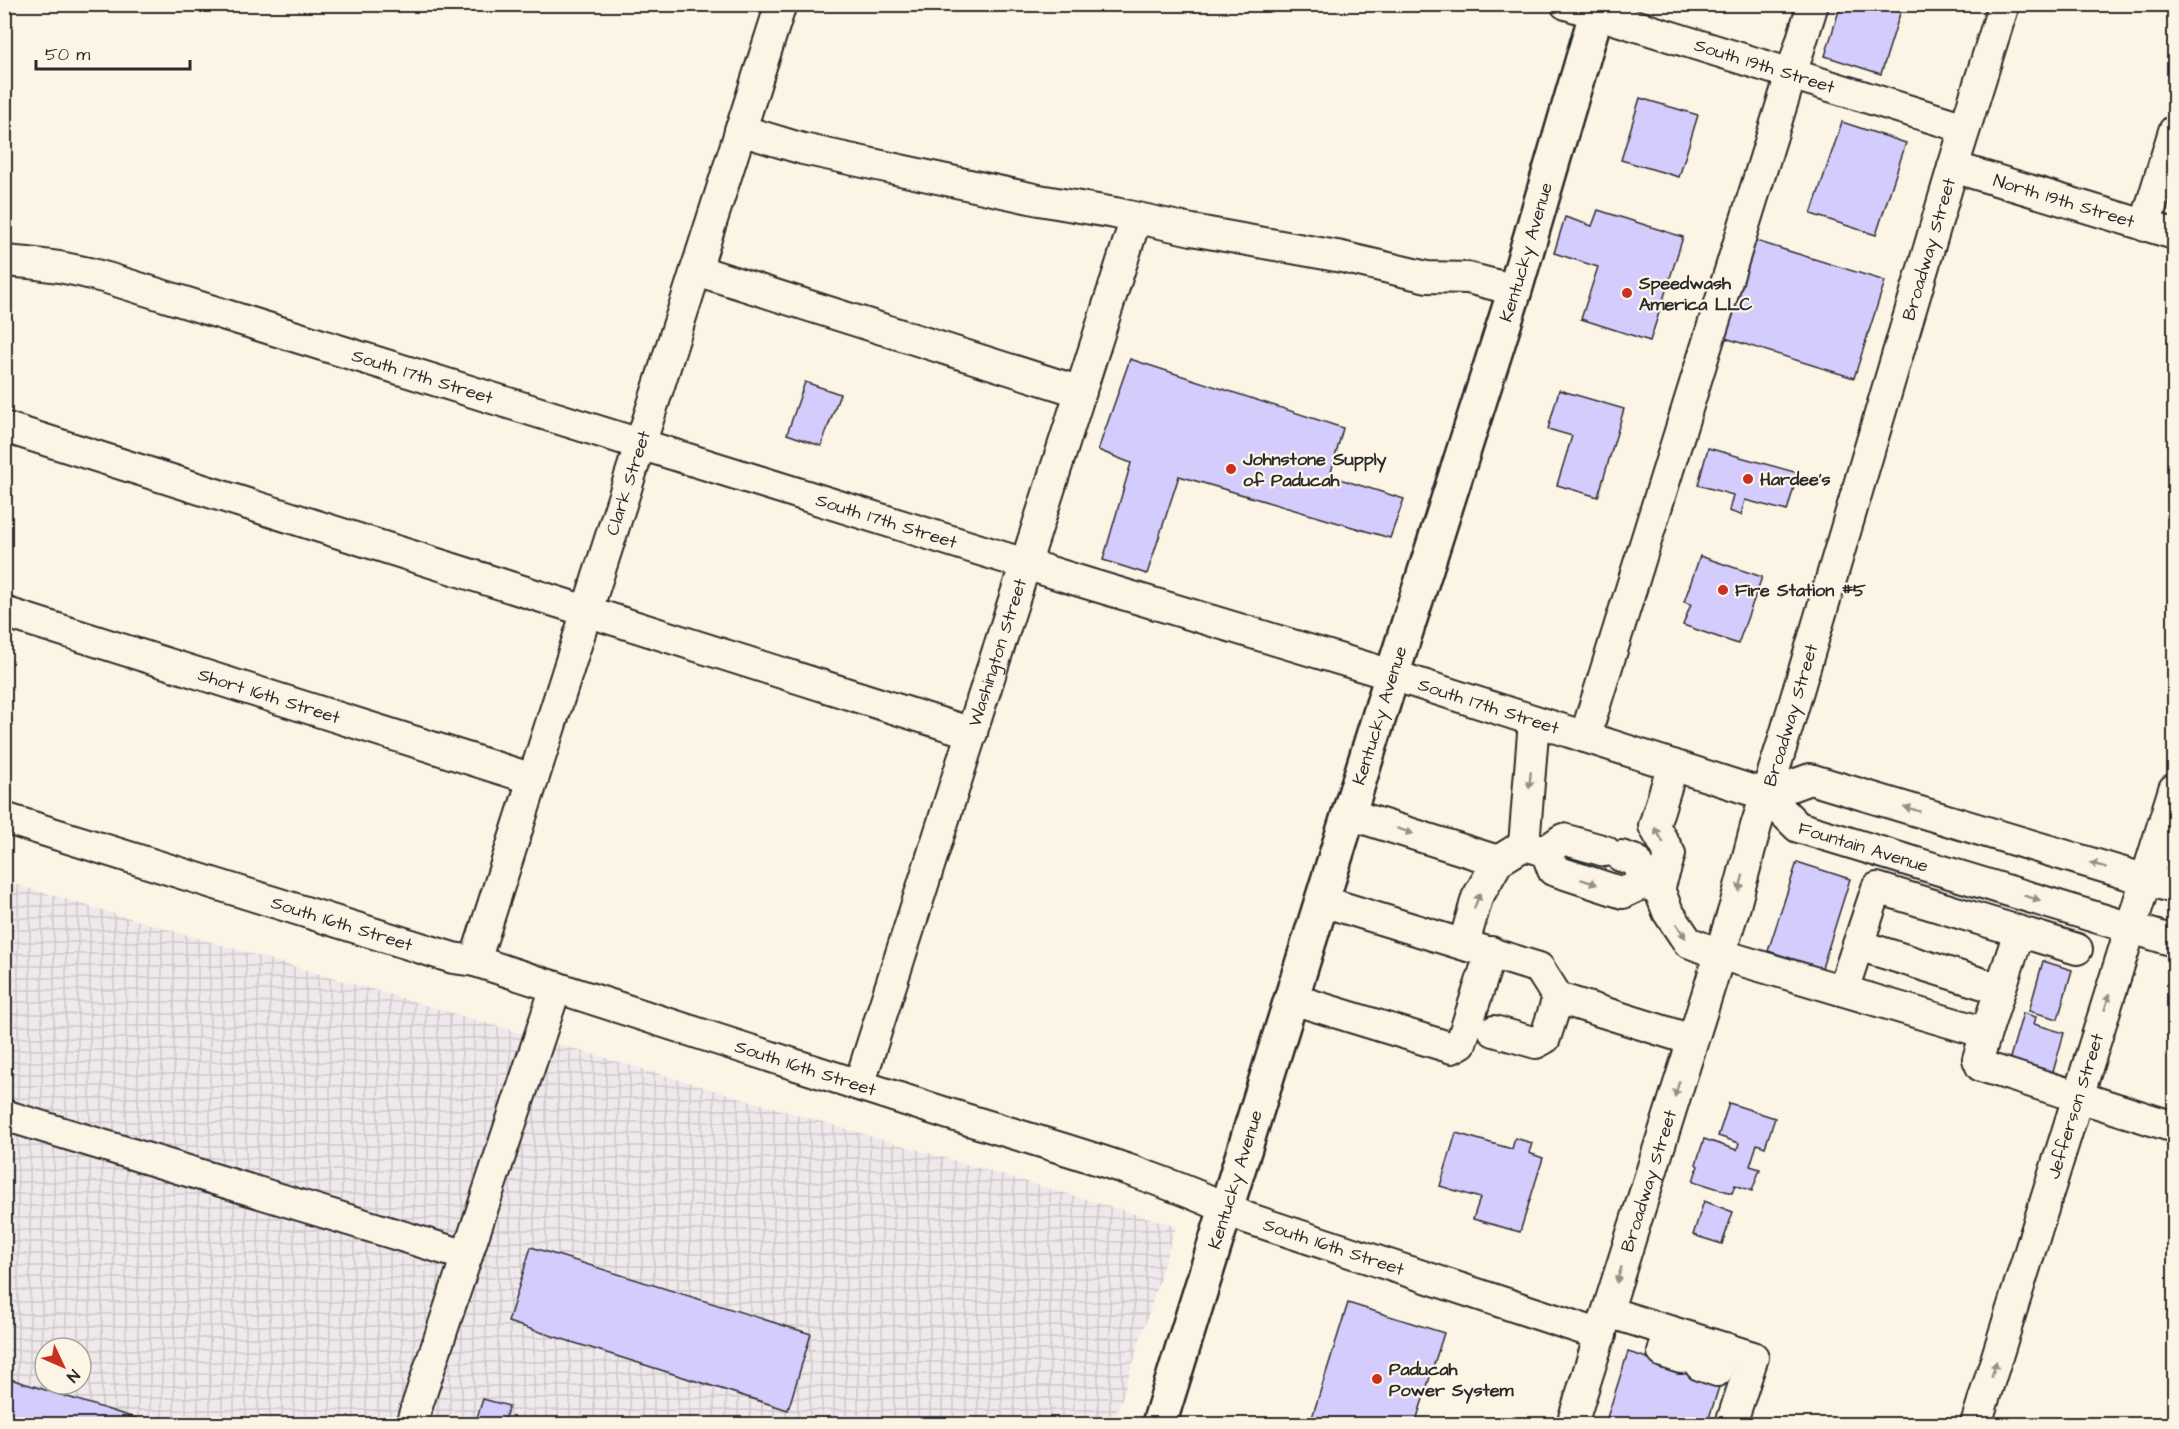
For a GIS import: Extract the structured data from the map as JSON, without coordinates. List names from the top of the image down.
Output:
{
  "streets": {
    "main road": ["Kentucky Avenue"],
    "street": [
      "South 19th Street",
      "North 19th Street",
      "Broadway Street",
      "South 17th Street",
      "Clark Street",
      "Washington Street",
      "Short 16th Street",
      "Fountain Avenue",
      "South 16th Street",
      "Jefferson Street"
    ]
  },
  "crossings": [
    ["South 19th Street", "Broadway Street"],
    ["South 19th Street", "Kentucky Avenue"],
    ["North 19th Street", "Broadway Street"],
    ["Broadway Street", "South 17th Street"],
    ["Broadway Street", "Fountain Avenue"],
    ["Broadway Street", "South 16th Street"],
    ["Kentucky Avenue", "South 17th Street"],
    ["Kentucky Avenue", "South 16th Street"],
    ["South 17th Street", "Clark Street"],
    ["South 17th Street", "Washington Street"],
    ["South 17th Street", "Fountain Avenue"],
    ["Clark Street", "Short 16th Street"],
    ["Clark Street", "South 16th Street"],
    ["Washington Street", "South 16th Street"],
    ["Fountain Avenue", "Jefferson Street"]
  ],
  "places": [
    "Speedwash America LLC",
    "Johnstone Supply of Paducah",
    "Hardee's",
    "Fire Station #5",
    "Paducah Power System"
  ],
  "scale_bar": "50 m",
  "north": "bottom right"
}
